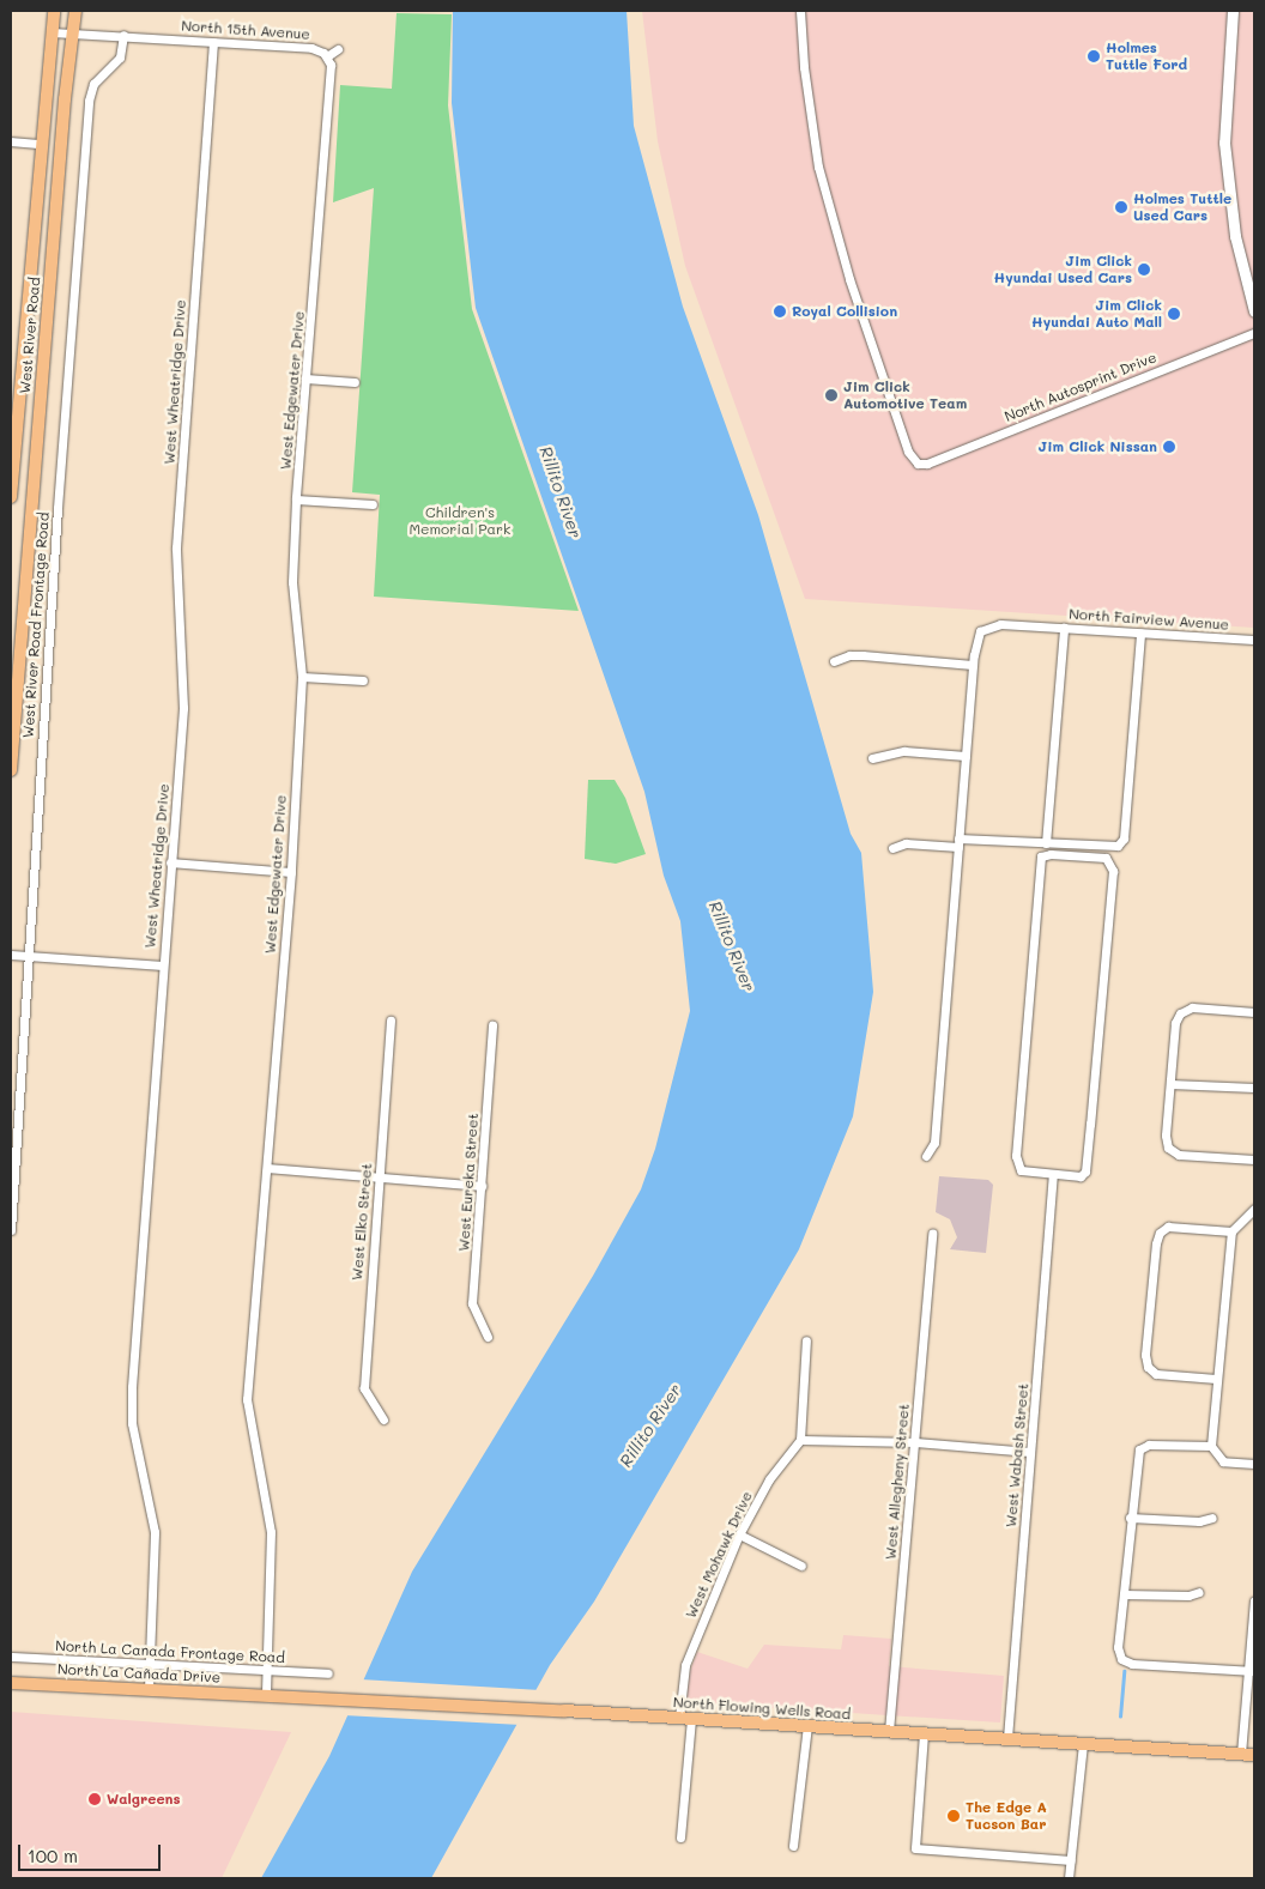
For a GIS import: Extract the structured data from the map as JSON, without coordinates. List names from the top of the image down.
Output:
{
  "streets": {
    "main road": ["West River Road", "North La Cañada Drive", "North Flowing Wells Road"],
    "street": [
      "North 15th Avenue",
      "West Wheatridge Drive",
      "North Autosprint Drive",
      "West Edgewater Drive",
      "North Fairview Avenue",
      "West River Road Frontage Road",
      "West Eureka Street",
      "West Elko Street",
      "West Wabash Street",
      "West Allegheny Street",
      "West Mohawk Drive",
      "North La Canada Frontage Road"
    ]
  },
  "crossings": [
    ["North 15th Avenue", "West River Road"],
    ["North 15th Avenue", "West Wheatridge Drive"],
    ["North 15th Avenue", "West Edgewater Drive"],
    ["North 15th Avenue", "West River Road Frontage Road"],
    ["West Wheatridge Drive", "North La Canada Frontage Road"],
    ["West Wheatridge Drive", "North La Cañada Drive"],
    ["West Edgewater Drive", "North La Canada Frontage Road"],
    ["West Edgewater Drive", "North La Cañada Drive"],
    ["West Edgewater Drive", "North Flowing Wells Road"],
    ["West Wabash Street", "North Flowing Wells Road"],
    ["West Allegheny Street", "North Flowing Wells Road"],
    ["West Mohawk Drive", "North Flowing Wells Road"],
    ["North La Cañada Drive", "North Flowing Wells Road"]
  ],
  "water": ["Rillito River"],
  "parks": ["Children's Memorial Park"],
  "places": [
    "Holmes Tuttle Ford",
    "Holmes Tuttle Used Cars",
    "Jim Click Hyundai Used Cars",
    "Royal Collision",
    "Jim Click Hyundai Auto Mall",
    "Jim Click Automotive Team",
    "Jim Click Nissan",
    "Walgreens",
    "The Edge A Tucson Bar"
  ],
  "scale_bar": "100 m"
}
